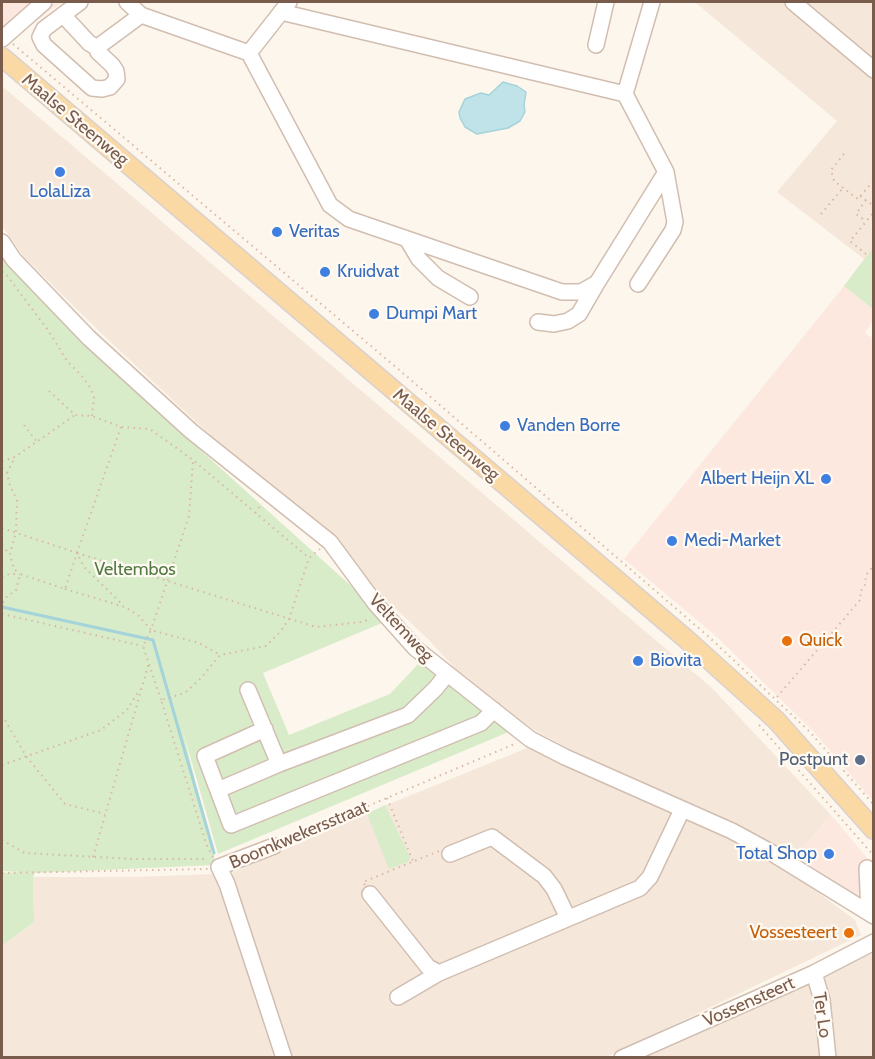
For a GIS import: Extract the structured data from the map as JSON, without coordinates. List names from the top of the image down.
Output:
{
  "streets": {
    "main road": ["Maalse Steenweg"],
    "street": [
      "Veltemweg",
      "Boomkwekersstraat",
      "Vossensteert",
      "Ter Lo"
    ]
  },
  "crossings": [
    ["Veltemweg", "Boomkwekersstraat"],
    ["Vossensteert", "Ter Lo"]
  ],
  "parks": ["Veltembos"],
  "places": [
    "LolaLiza",
    "Veritas",
    "Kruidvat",
    "Dumpi Mart",
    "Vanden Borre",
    "Albert Heijn XL",
    "Medi-Market",
    "Quick",
    "Biovita",
    "Postpunt",
    "Total Shop",
    "Vossesteert"
  ]
}
